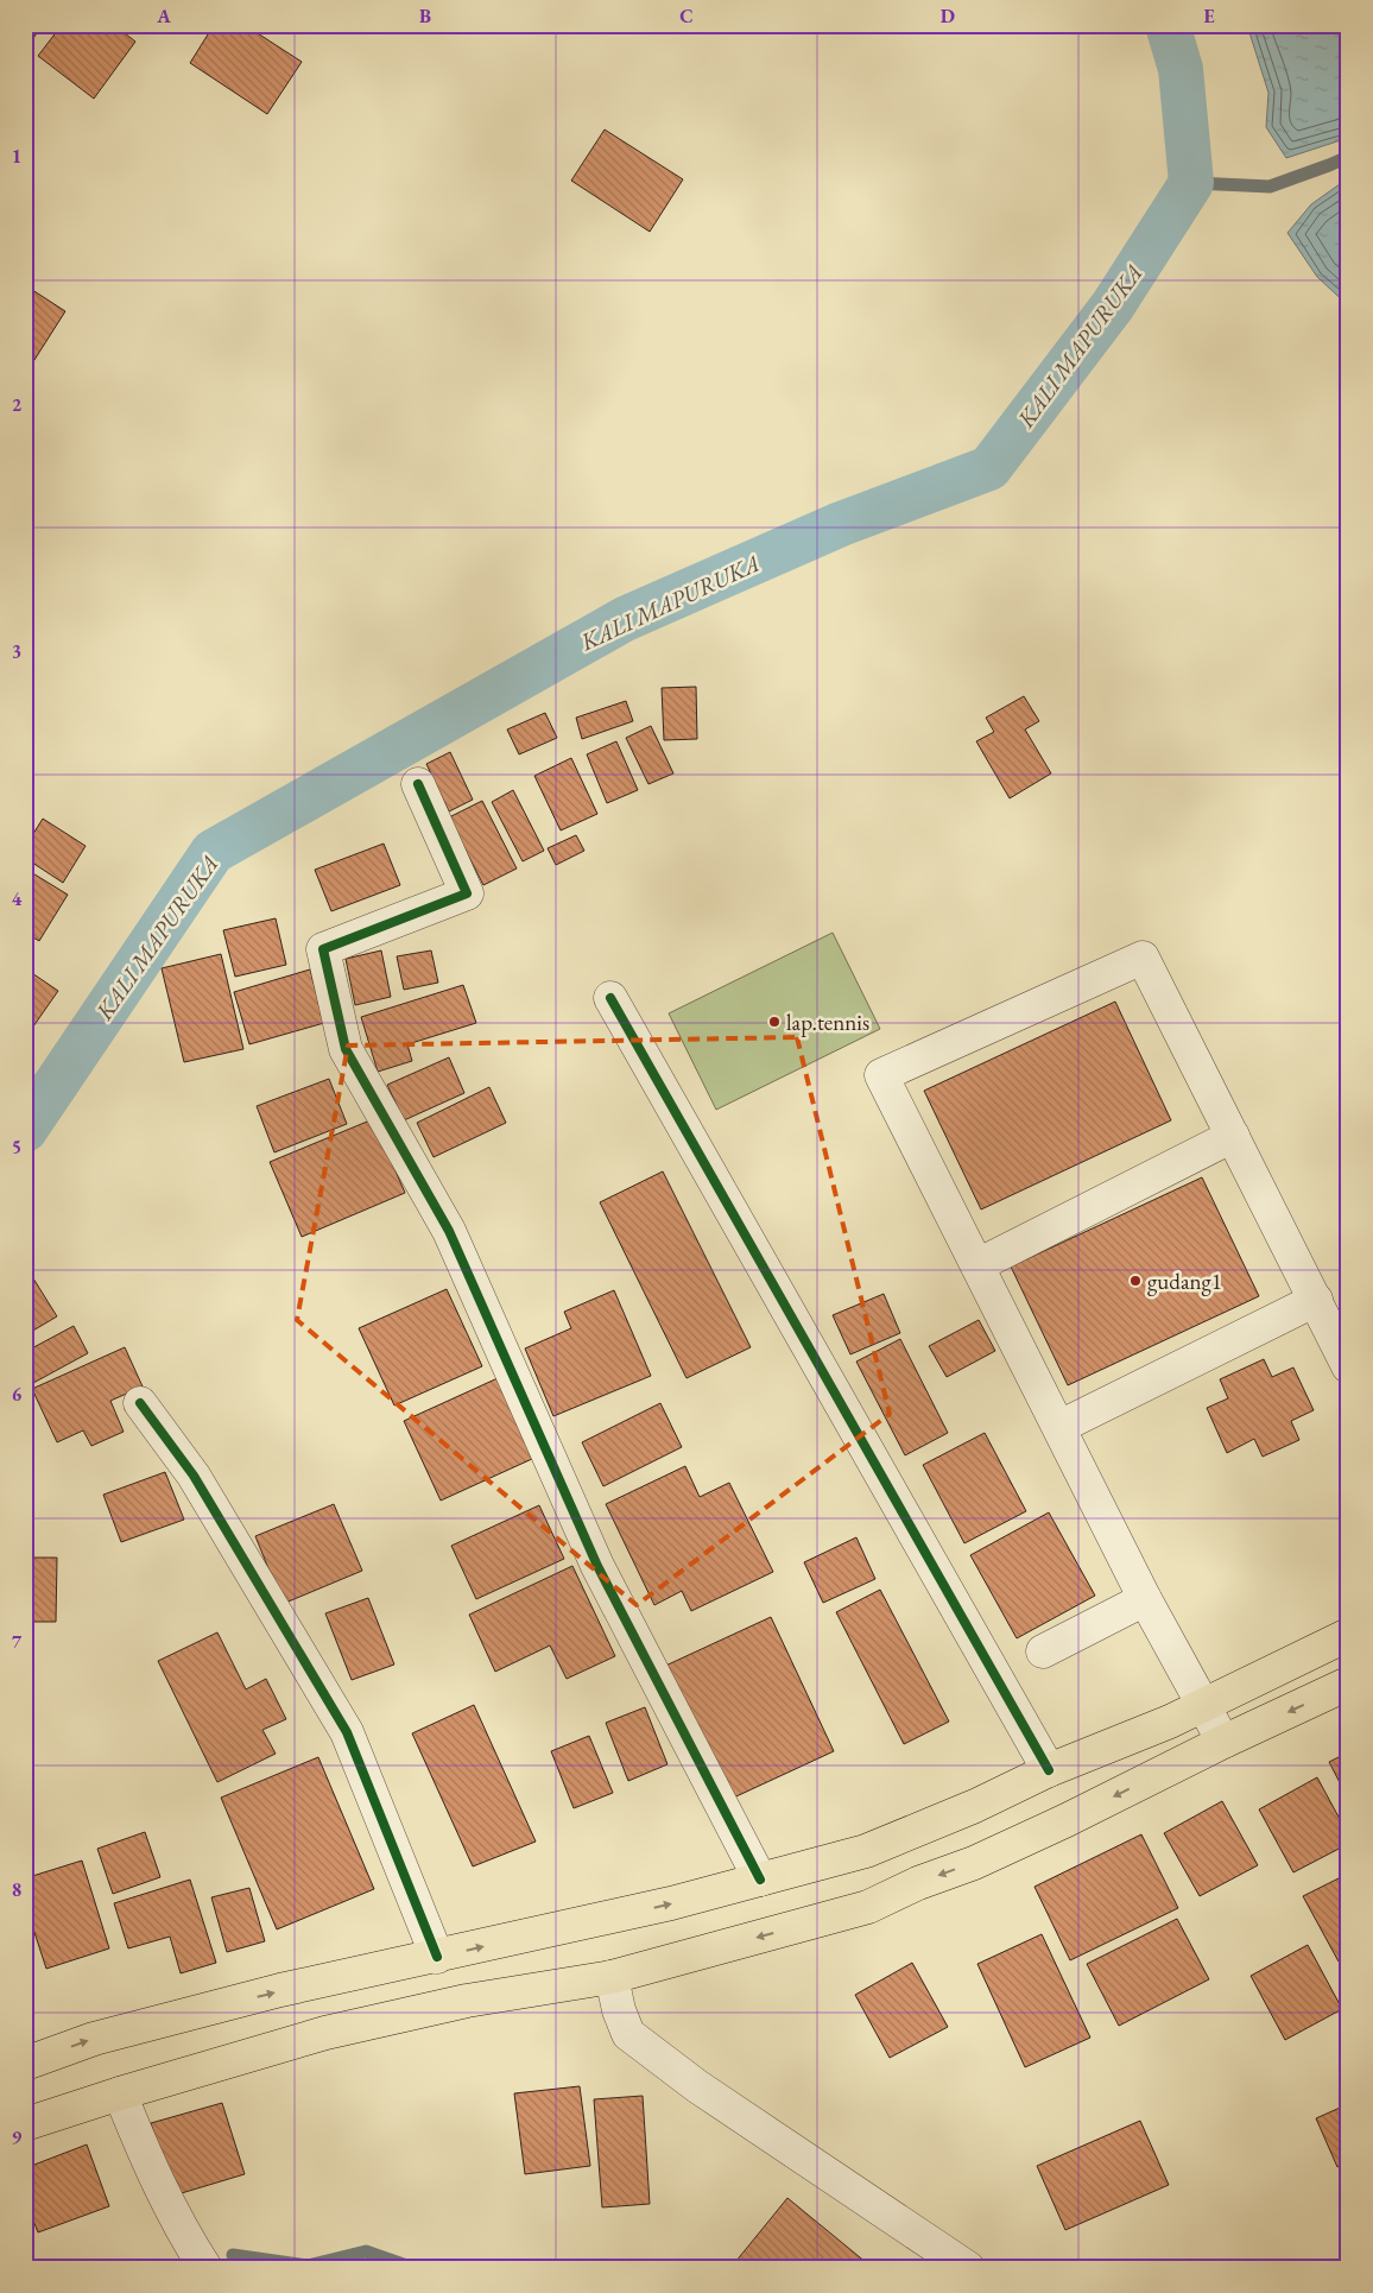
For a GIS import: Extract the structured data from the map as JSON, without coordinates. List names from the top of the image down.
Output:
{
  "water": ["KALI MAPURUKA"],
  "places": ["lap.tennis", "gudang1"],
  "grid": {
    "columns": [
      "A",
      "B",
      "C",
      "D",
      "E"
    ],
    "rows": [
      "1",
      "2",
      "3",
      "4",
      "5",
      "6",
      "7",
      "8",
      "9"
    ]
  }
}
